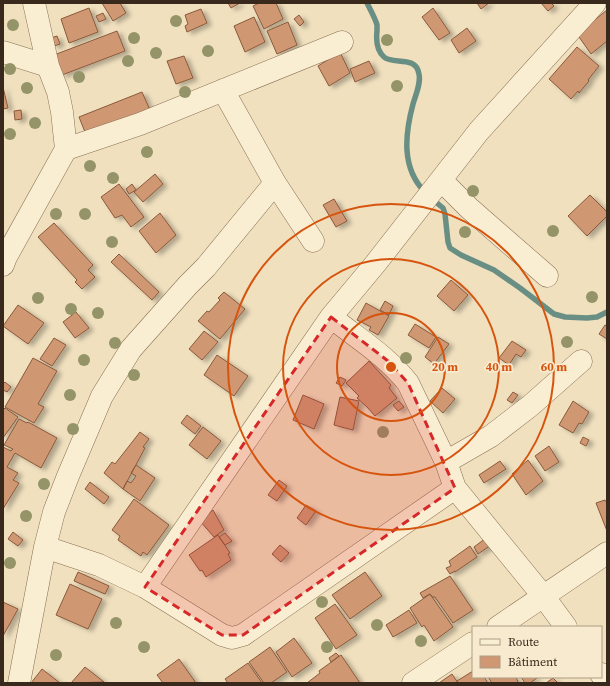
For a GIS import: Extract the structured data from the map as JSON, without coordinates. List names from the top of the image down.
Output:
{
  "legend": ["Route", "Bâtiment"],
  "rings": ["20 m", "40 m", "60 m"]
}
